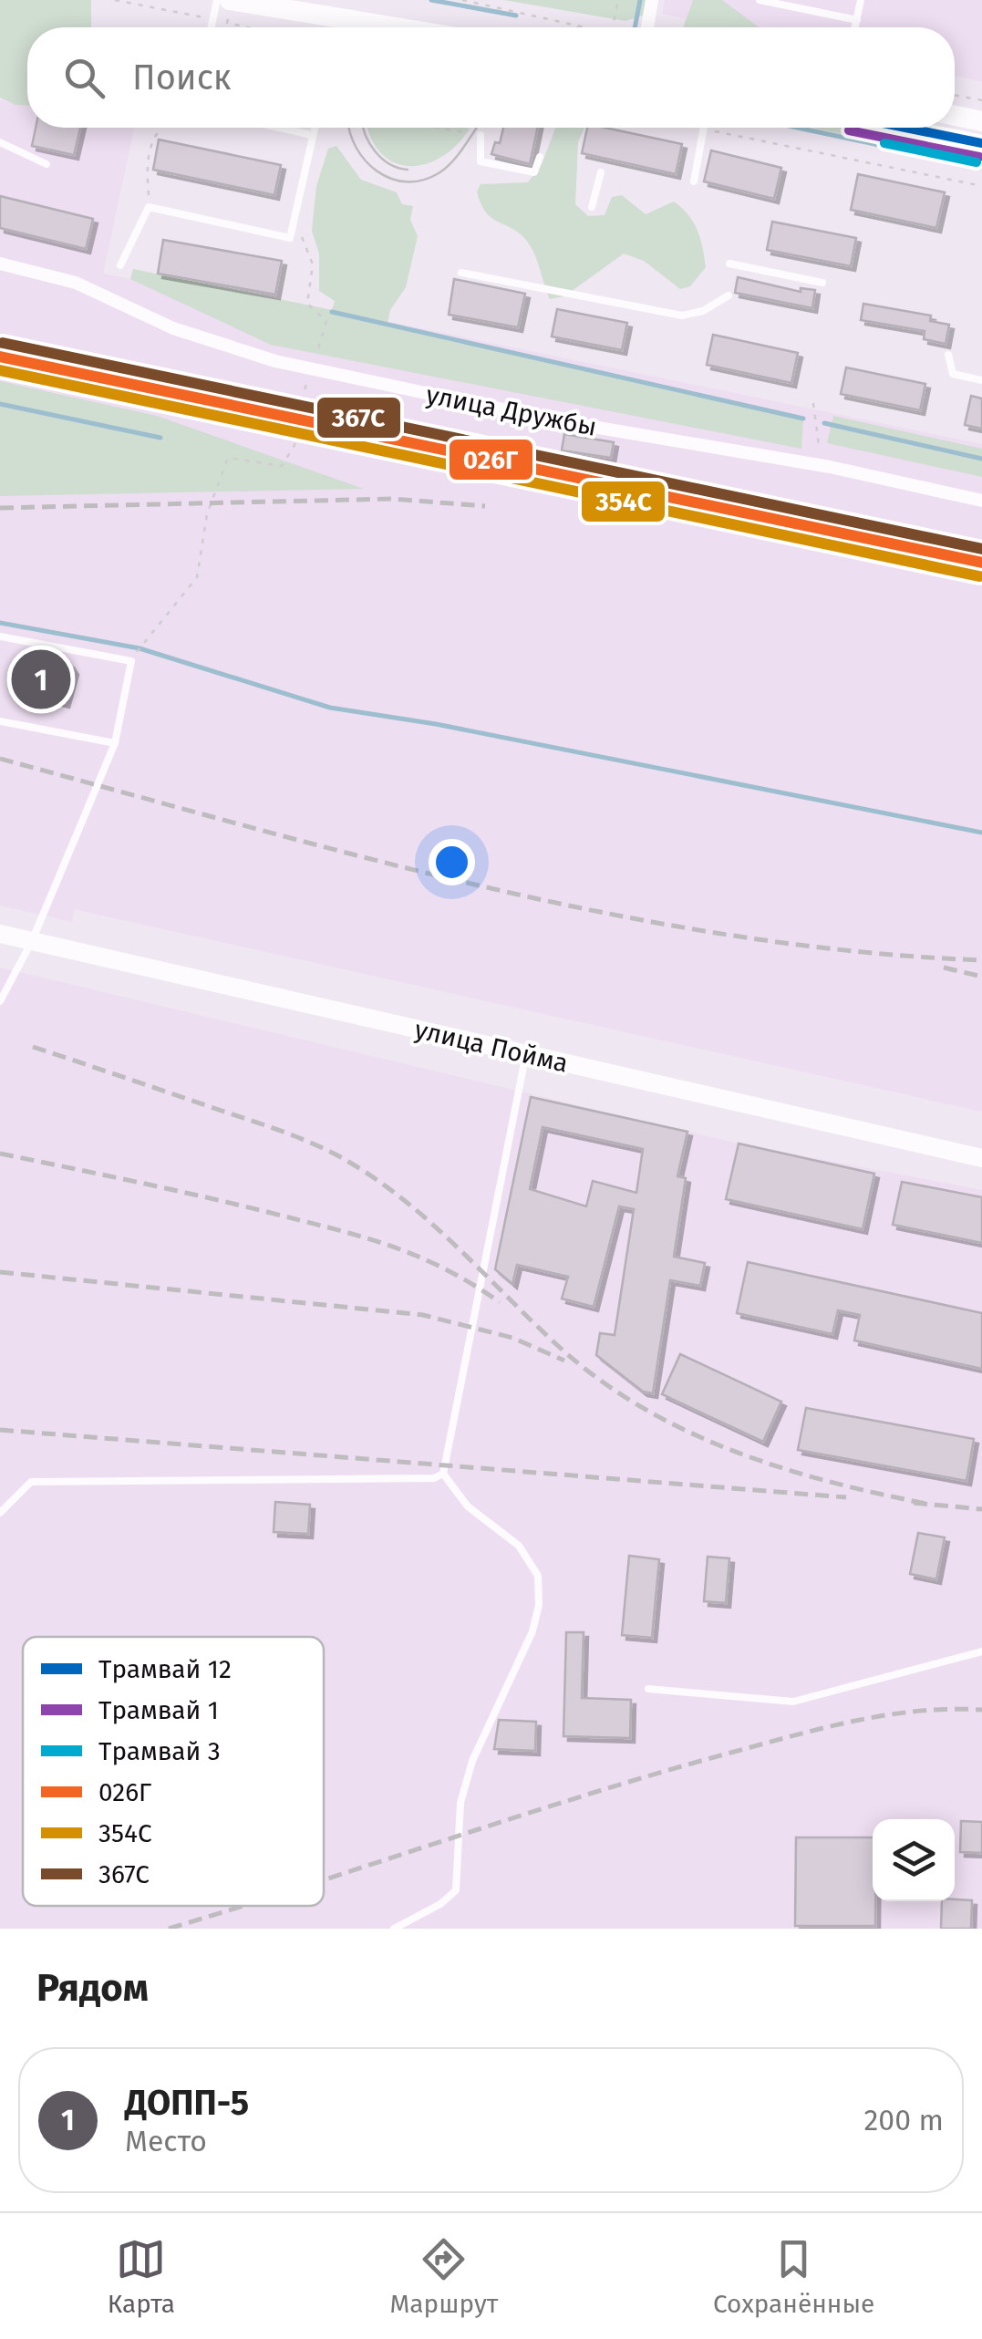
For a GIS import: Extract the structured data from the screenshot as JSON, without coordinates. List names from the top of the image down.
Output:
{
  "streets": {
    "main road": ["улица Пойма"],
    "street": ["улица Дружбы"]
  },
  "lines": [
    "tram line 12",
    "tram line 1",
    "tram line 3",
    "transit line 367С",
    "transit line 026Г",
    "transit line 354С"
  ],
  "legend": [
    "Трамвай 12",
    "Трамвай 1",
    "Трамвай 3",
    "026Г",
    "354С",
    "367С"
  ],
  "page": {
    "search": "Поиск",
    "pins": "1",
    "heading": "Рядом",
    "list": [
      {
        "mark": "1",
        "name": "ДОПП-5",
        "note": "Место",
        "value": "200 m"
      }
    ],
    "nav": ["Карта", "Маршрут", "Сохранённые"]
  }
}
